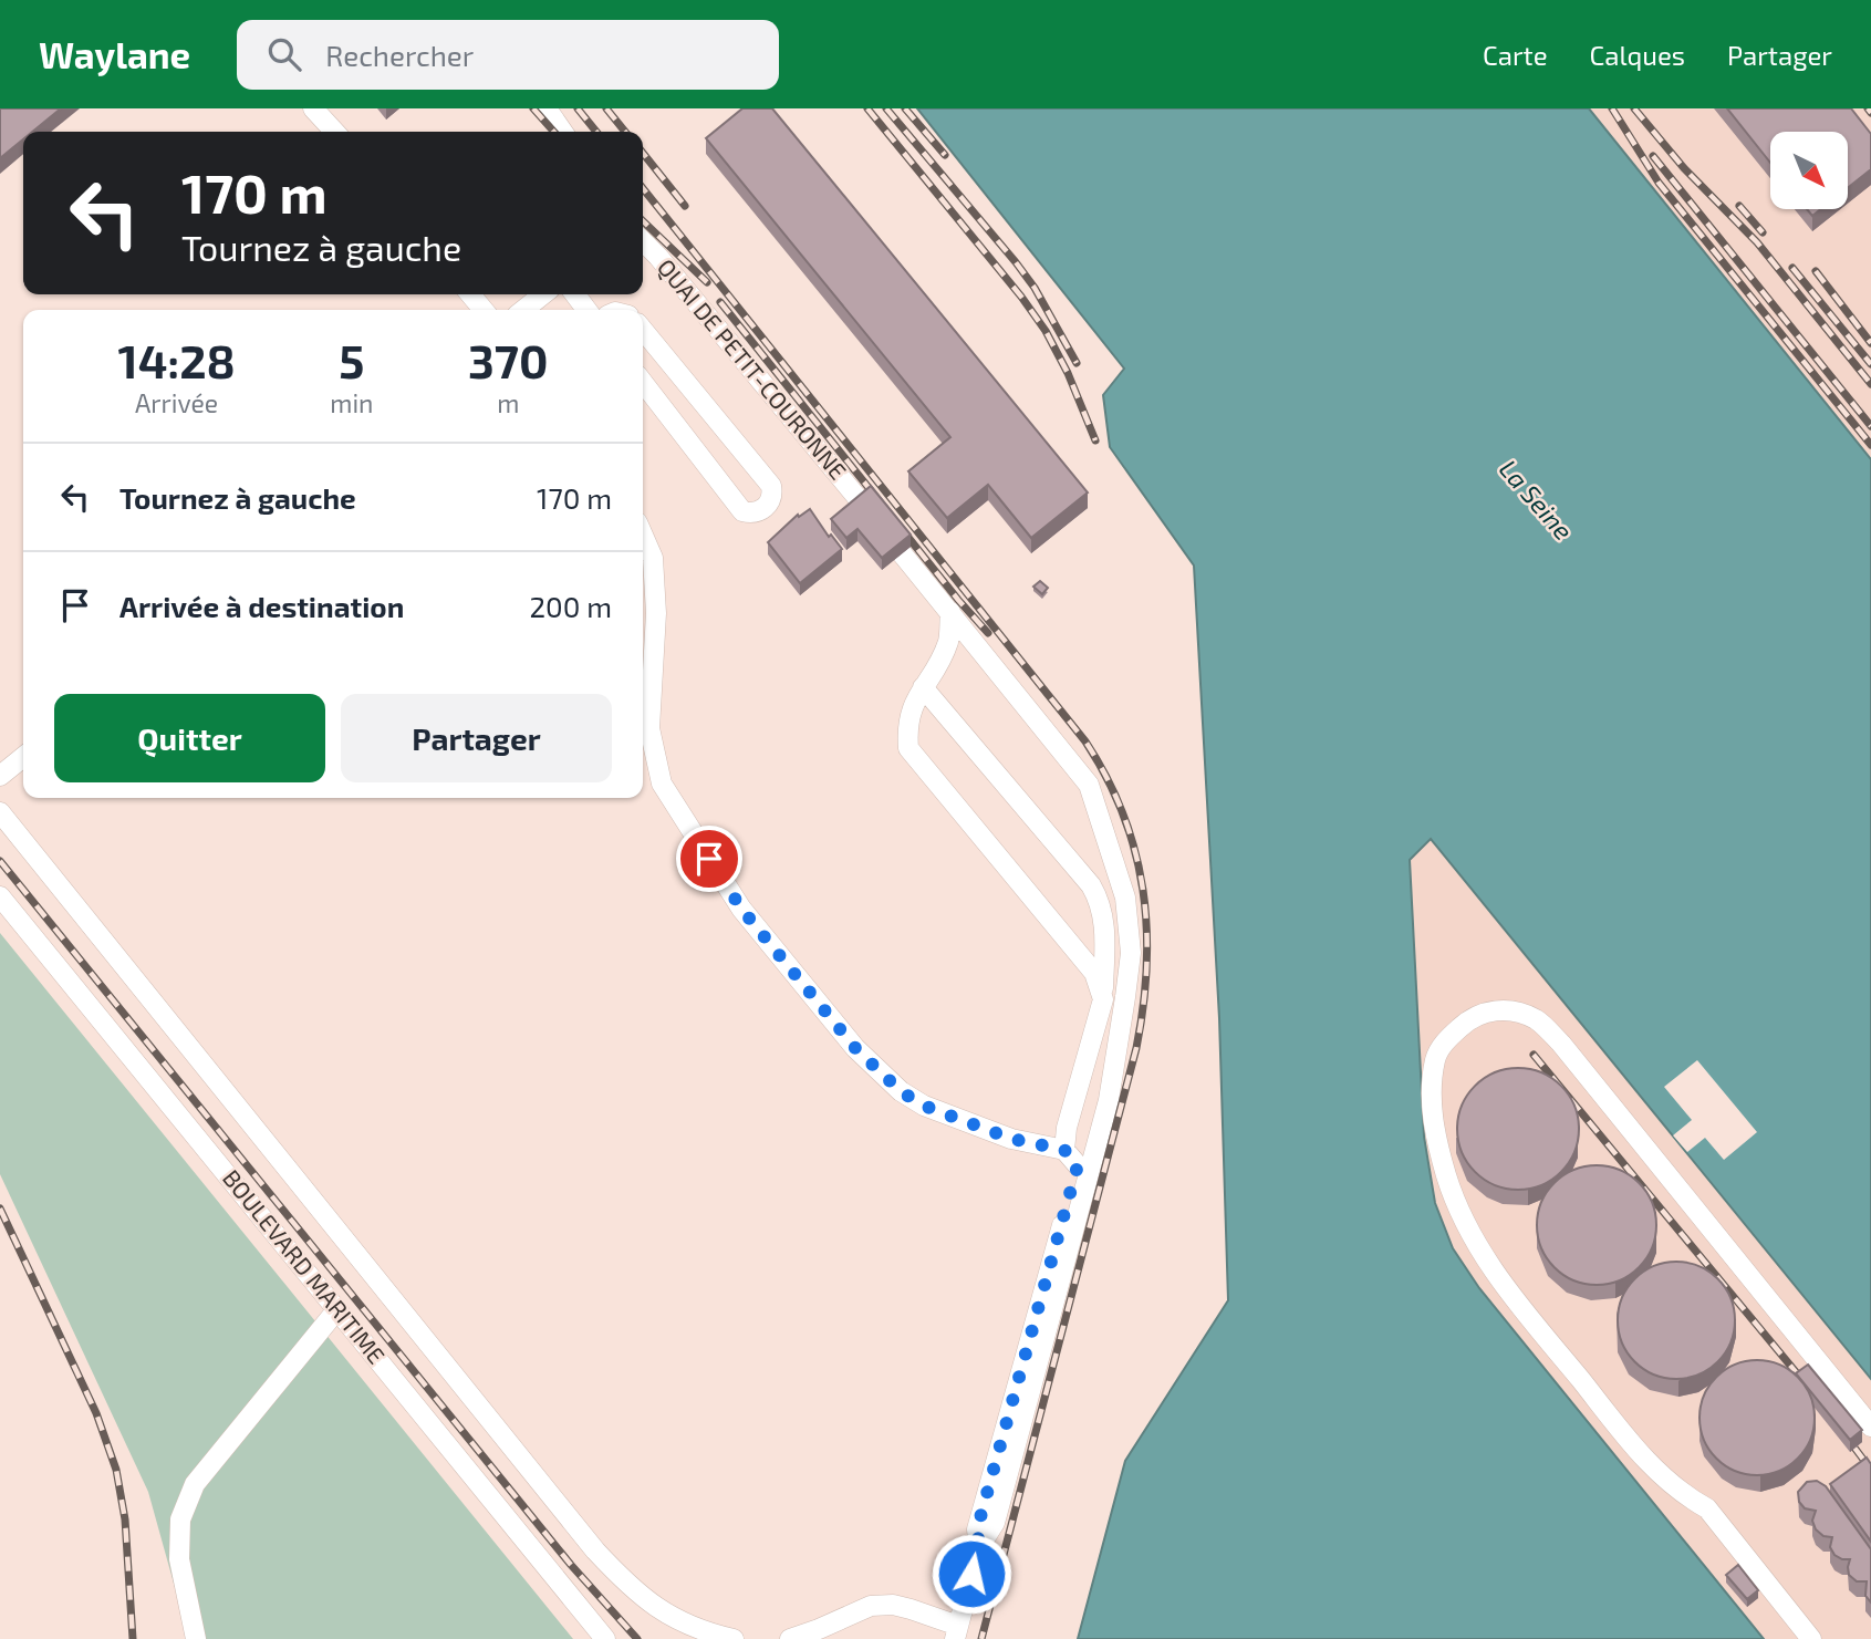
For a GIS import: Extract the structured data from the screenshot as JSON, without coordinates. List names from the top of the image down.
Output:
{
  "streets": {
    "street": ["QUAI DE PETIT-COURONNE", "BOULEVARD MARITIME"]
  },
  "water": ["La Seine"],
  "north": "bottom right",
  "page": {
    "header": "Waylane",
    "search": "Rechercher",
    "nav": ["Carte", "Calques", "Partager"],
    "turn": ["170 m", "Tournez à gauche"],
    "eta": [
      "14:28",
      "Arrivée",
      "5",
      "min",
      "370",
      "m"
    ],
    "list": [
      {
        "name": "Tournez à gauche",
        "value": "170 m"
      },
      {
        "name": "Arrivée à destination",
        "value": "200 m"
      }
    ],
    "buttons": ["Quitter", "Partager"]
  }
}
